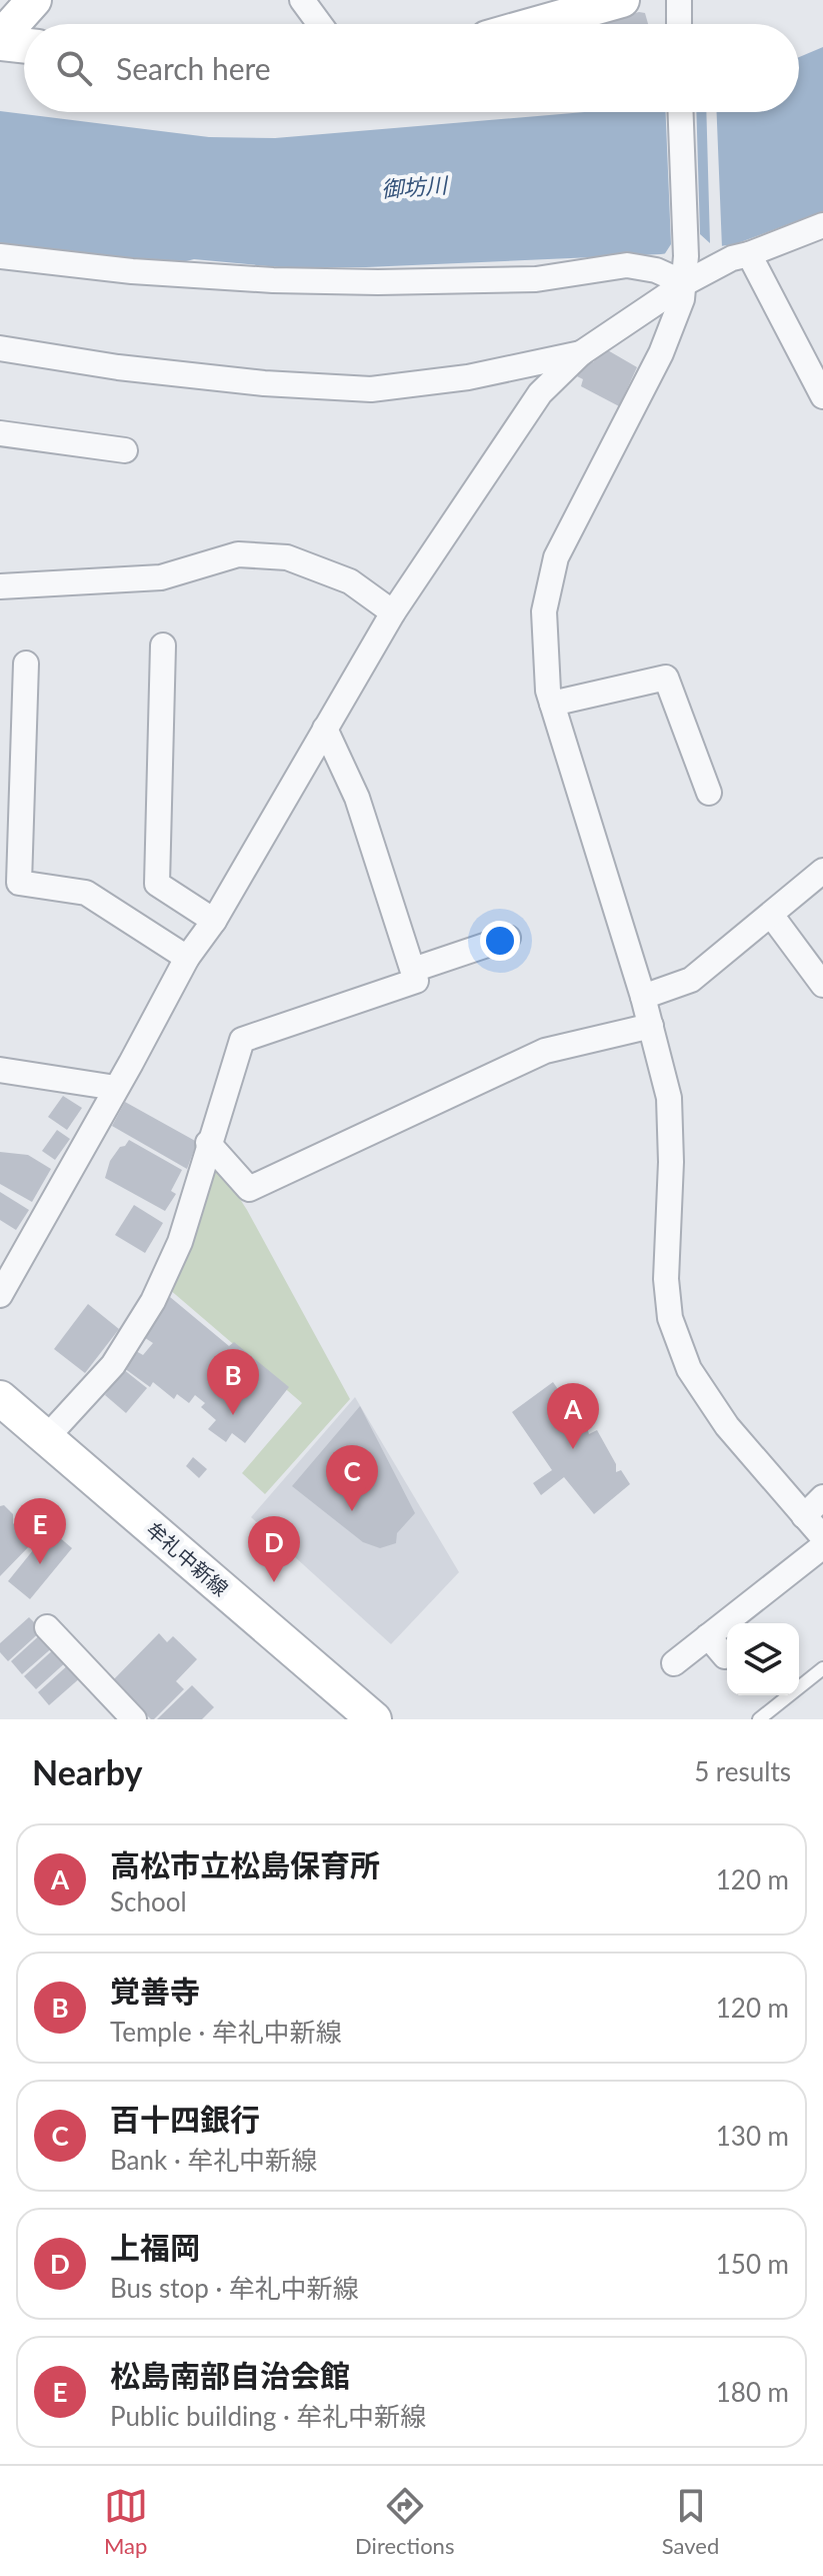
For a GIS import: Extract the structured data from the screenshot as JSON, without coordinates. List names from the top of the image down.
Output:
{
  "streets": {
    "main road": ["牟礼中新線"]
  },
  "water": ["御坊川"],
  "page": {
    "search": "Search here",
    "pins": [
      "B",
      "A",
      "C",
      "E",
      "D"
    ],
    "heading": ["Nearby", "5 results"],
    "list": [
      {
        "mark": "A",
        "name": "高松市立松島保育所",
        "note": "School",
        "value": "120 m"
      },
      {
        "mark": "B",
        "name": "覚善寺",
        "note": "Temple · 牟礼中新線",
        "value": "120 m"
      },
      {
        "mark": "C",
        "name": "百十四銀行",
        "note": "Bank · 牟礼中新線",
        "value": "130 m"
      },
      {
        "mark": "D",
        "name": "上福岡",
        "note": "Bus stop · 牟礼中新線",
        "value": "150 m"
      },
      {
        "mark": "E",
        "name": "松島南部自治会館",
        "note": "Public building · 牟礼中新線",
        "value": "180 m"
      }
    ],
    "nav": ["Map", "Directions", "Saved"]
  }
}
